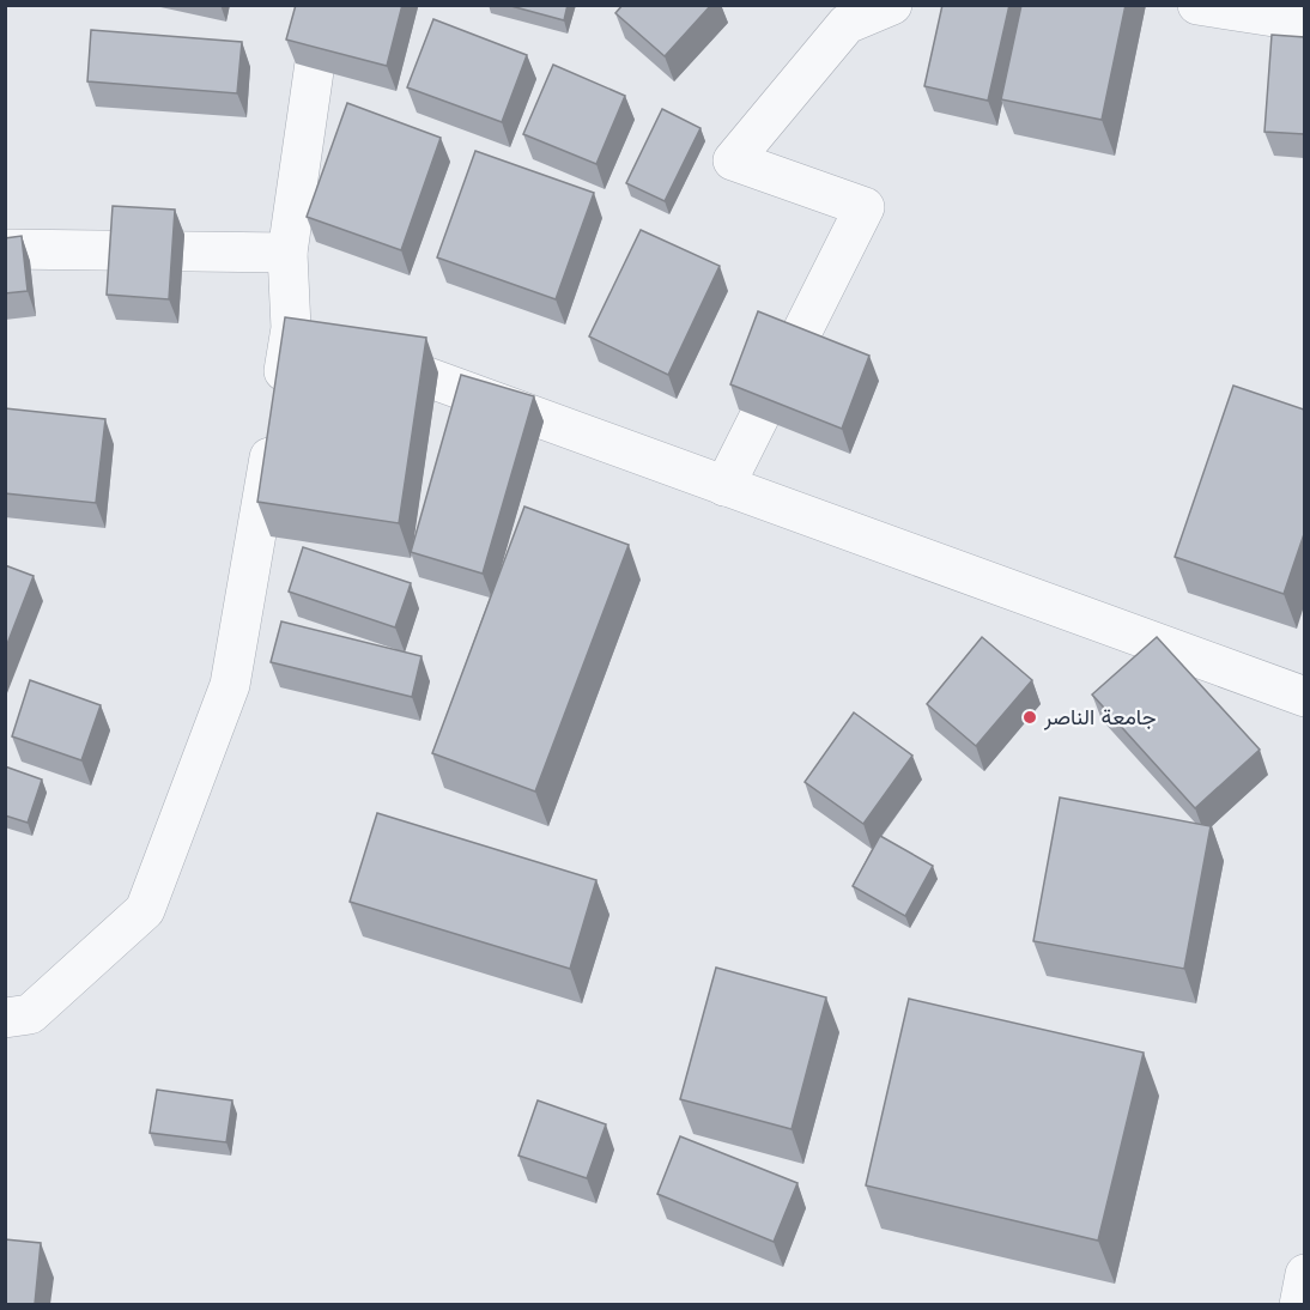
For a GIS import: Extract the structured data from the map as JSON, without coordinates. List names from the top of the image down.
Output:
{
  "places": ["جامعة الناصر"]
}
